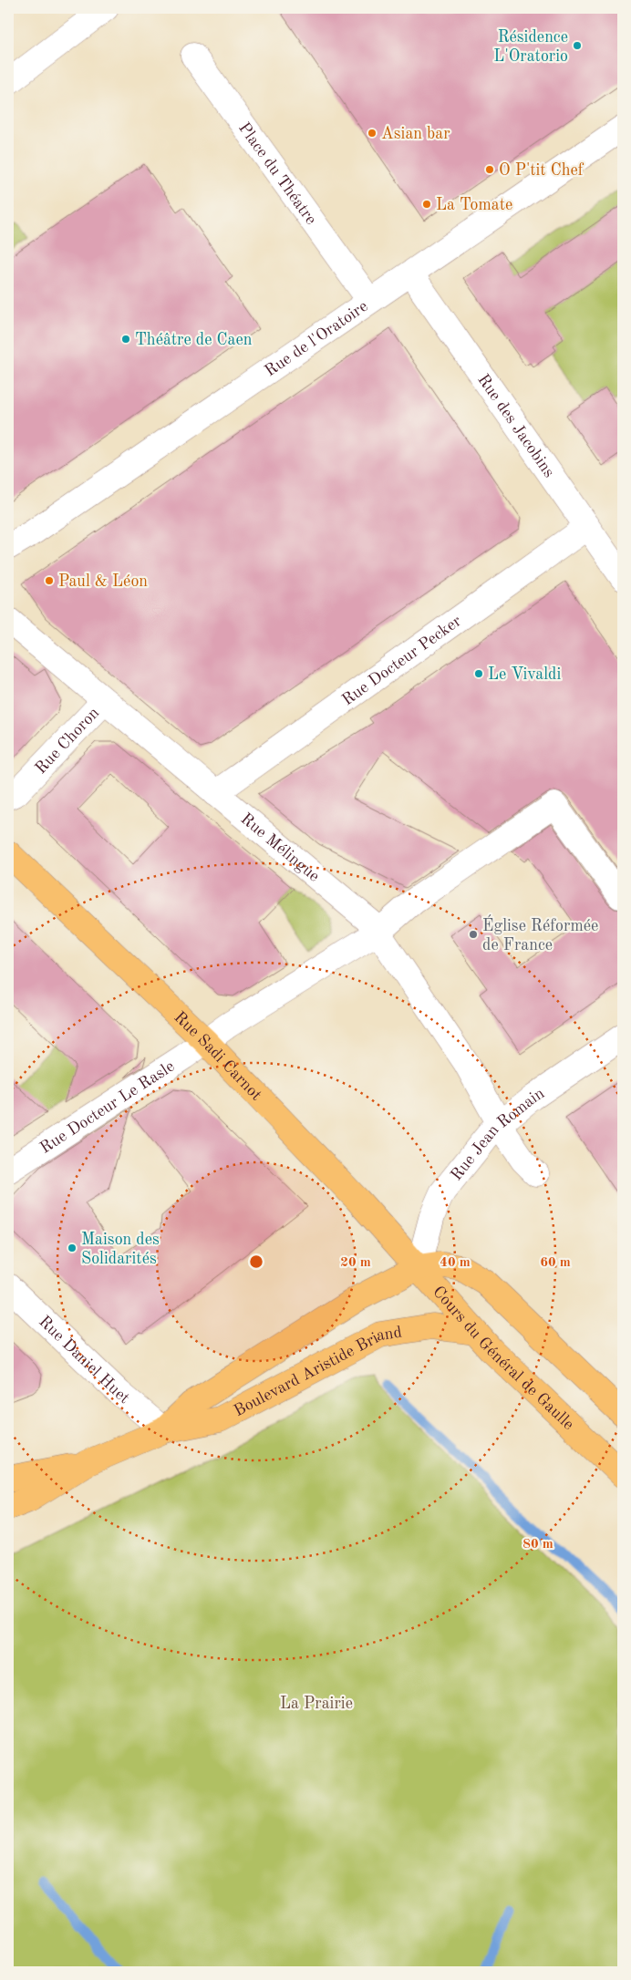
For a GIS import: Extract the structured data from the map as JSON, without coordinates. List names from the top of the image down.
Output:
{
  "streets": {
    "main road": ["Rue Sadi Carnot", "Cours du Général de Gaulle", "Boulevard Aristide Briand"],
    "street": [
      "Place du Théatre",
      "Rue de l'Oratoire",
      "Rue des Jacobins",
      "Rue Docteur Pecker",
      "Rue Choron",
      "Rue Mélingue",
      "Rue Docteur Le Rasle",
      "Rue Jean Romain",
      "Rue Daniel Huet"
    ]
  },
  "crossings": [
    ["Rue de l'Oratoire", "Rue des Jacobins"],
    ["Rue des Jacobins", "Rue Docteur Pecker"],
    ["Rue Docteur Pecker", "Rue Mélingue"],
    ["Rue Choron", "Rue Mélingue"],
    ["Rue Mélingue", "Rue Docteur Le Rasle"],
    ["Rue Mélingue", "Rue Jean Romain"],
    ["Rue Sadi Carnot", "Rue Docteur Le Rasle"],
    ["Rue Sadi Carnot", "Rue Jean Romain"],
    ["Rue Sadi Carnot", "Cours du Général de Gaulle"],
    ["Rue Sadi Carnot", "Boulevard Aristide Briand"],
    ["Rue Jean Romain", "Cours du Général de Gaulle"],
    ["Rue Jean Romain", "Boulevard Aristide Briand"],
    ["Cours du Général de Gaulle", "Boulevard Aristide Briand"],
    ["Rue Daniel Huet", "Boulevard Aristide Briand"]
  ],
  "parks": ["La Prairie"],
  "places": [
    "Résidence L'Oratorio",
    "Asian bar",
    "O P'tit Chef",
    "La Tomate",
    "Théâtre de Caen",
    "Paul & Léon",
    "Le Vivaldi",
    "Église Réformée de France",
    "Maison des Solidarités"
  ],
  "rings": [
    "20 m",
    "40 m",
    "60 m",
    "80 m"
  ]
}
